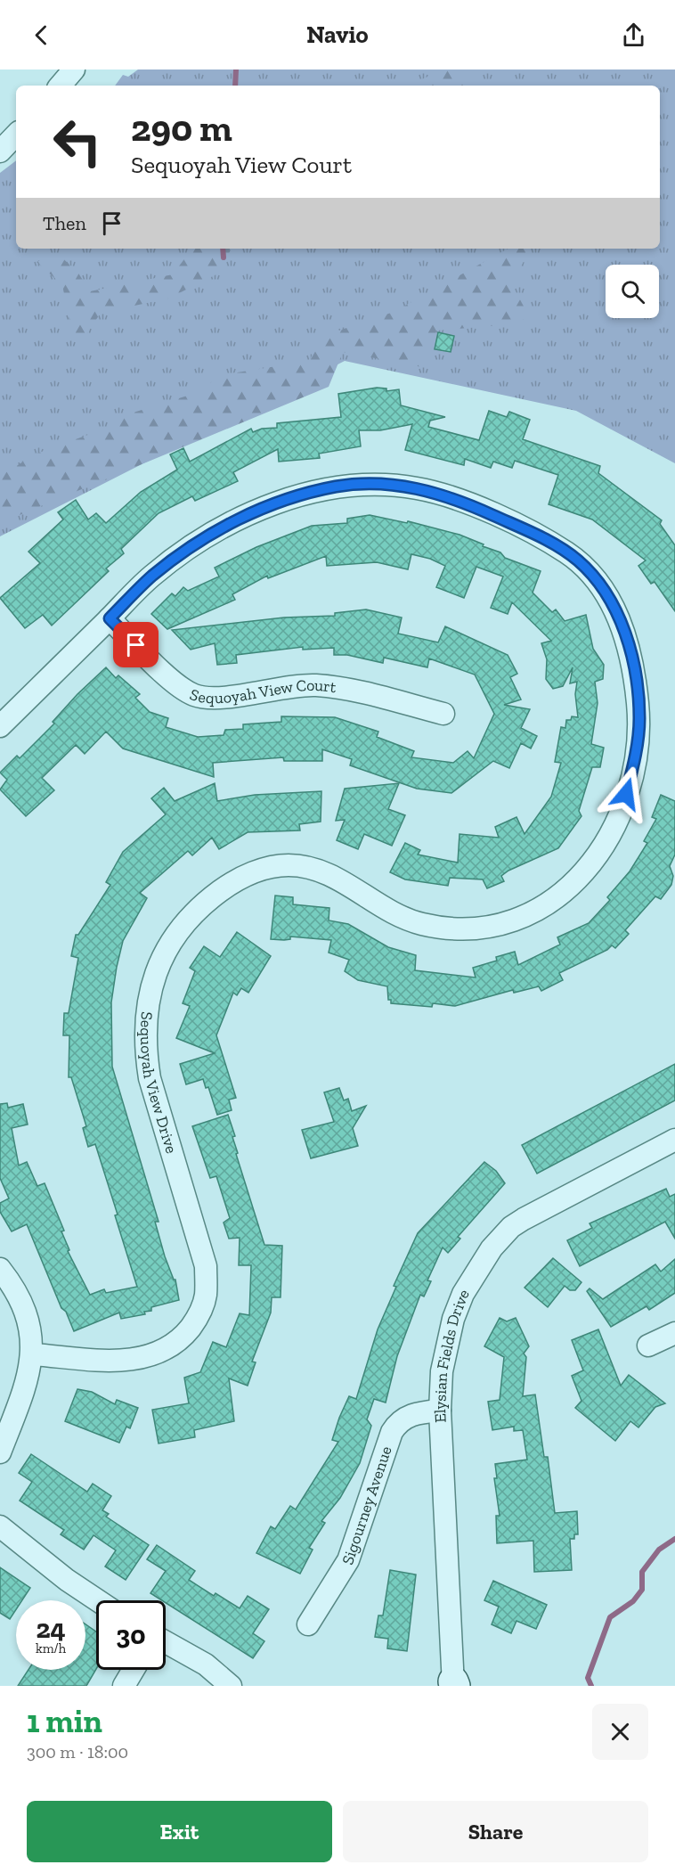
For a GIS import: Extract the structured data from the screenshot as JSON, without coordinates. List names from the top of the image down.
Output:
{
  "streets": {
    "street": [
      "Sequoyah View Court",
      "Sequoyah View Drive",
      "Elysian Fields Drive",
      "Sigourney Avenue"
    ]
  },
  "crossings": [
    ["Sequoyah View Court", "Sequoyah View Drive"],
    ["Elysian Fields Drive", "Sigourney Avenue"]
  ],
  "page": {
    "header": "Navio",
    "turn": ["290 m", "Sequoyah View Court"],
    "then": "Then",
    "speed": "24 km/h",
    "limit": "30",
    "heading": ["1 min", "300 m · 18:00"],
    "buttons": ["Exit", "Share"]
  }
}
